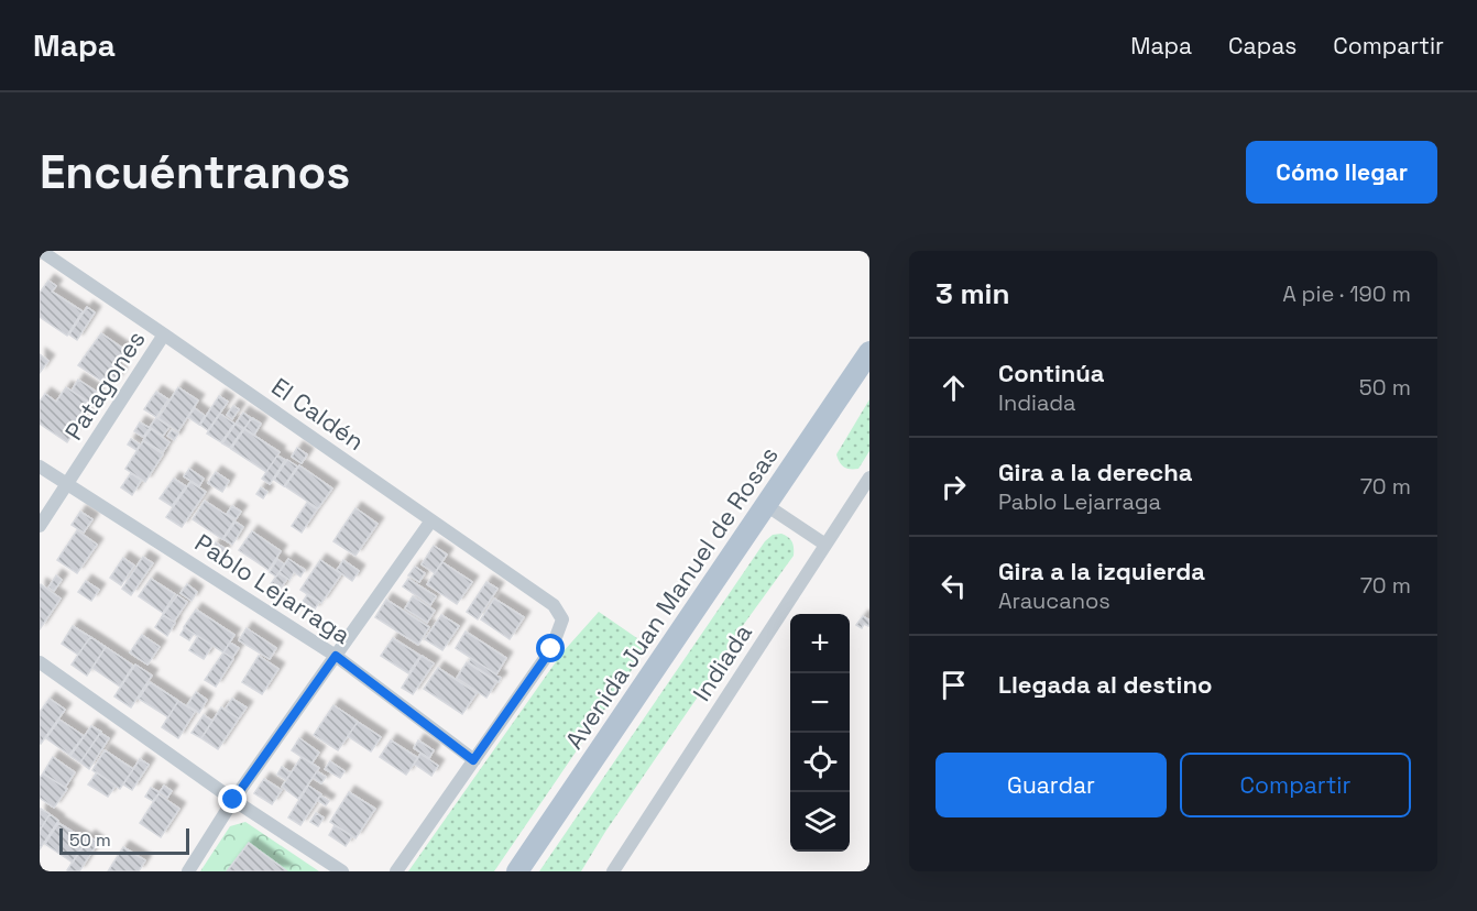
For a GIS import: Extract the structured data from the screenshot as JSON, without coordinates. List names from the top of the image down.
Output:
{
  "streets": {
    "main road": ["Avenida Juan Manuel de Rosas"],
    "street": [
      "Patagones",
      "El Caldén",
      "Pablo Lejarraga",
      "Indiada"
    ]
  },
  "crossings": [
    ["Patagones", "El Caldén"],
    ["Patagones", "Pablo Lejarraga"],
    ["El Caldén", "Pablo Lejarraga"]
  ],
  "scale_bar": "50 m",
  "page": {
    "header": "Mapa",
    "nav": ["Mapa", "Capas", "Compartir"],
    "buttons": [
      "Cómo llegar",
      ["Guardar", "Compartir"]
    ],
    "title": "Encuéntranos",
    "heading": ["3 min", "A pie · 190 m"],
    "list": [
      ["Continúa", "Indiada", "50 m"],
      ["Gira a la derecha", "Pablo Lejarraga", "70 m"],
      ["Gira a la izquierda", "Araucanos", "70 m"],
      "Llegada al destino"
    ],
    "map_buttons": ["+", "−"],
    "scale": "50 m"
  }
}
